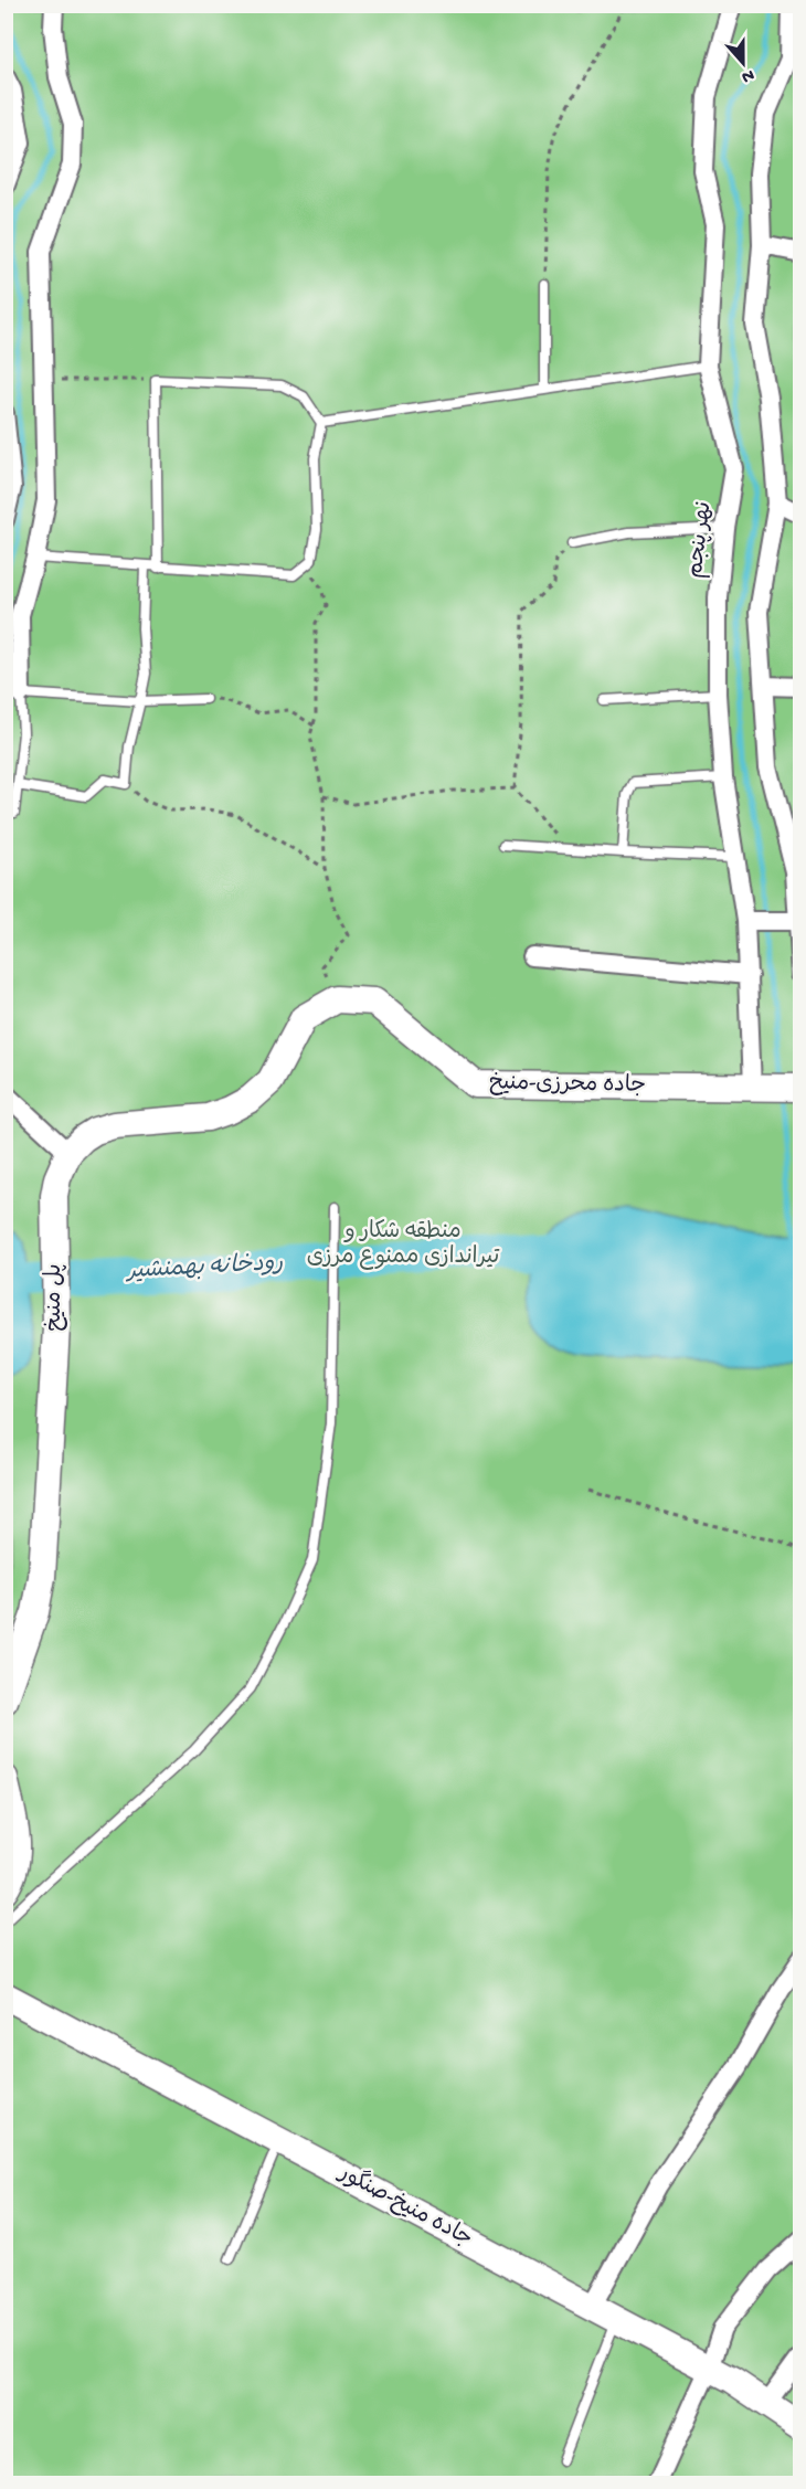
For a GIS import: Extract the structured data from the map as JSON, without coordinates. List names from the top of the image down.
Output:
{
  "streets": {
    "main road": ["جاده محرزی-منیخ", "پل منیخ", "جاده منیخ-صنگور"],
    "street": ["نهر پنجم"]
  },
  "crossings": [
    ["نهر پنجم", "جاده محرزی-منیخ"]
  ],
  "water": ["رودخانه بهمنشیر"],
  "parks": ["منطقه شکار و تیراندازی ممنوع مرزی"],
  "north": "bottom"
}
